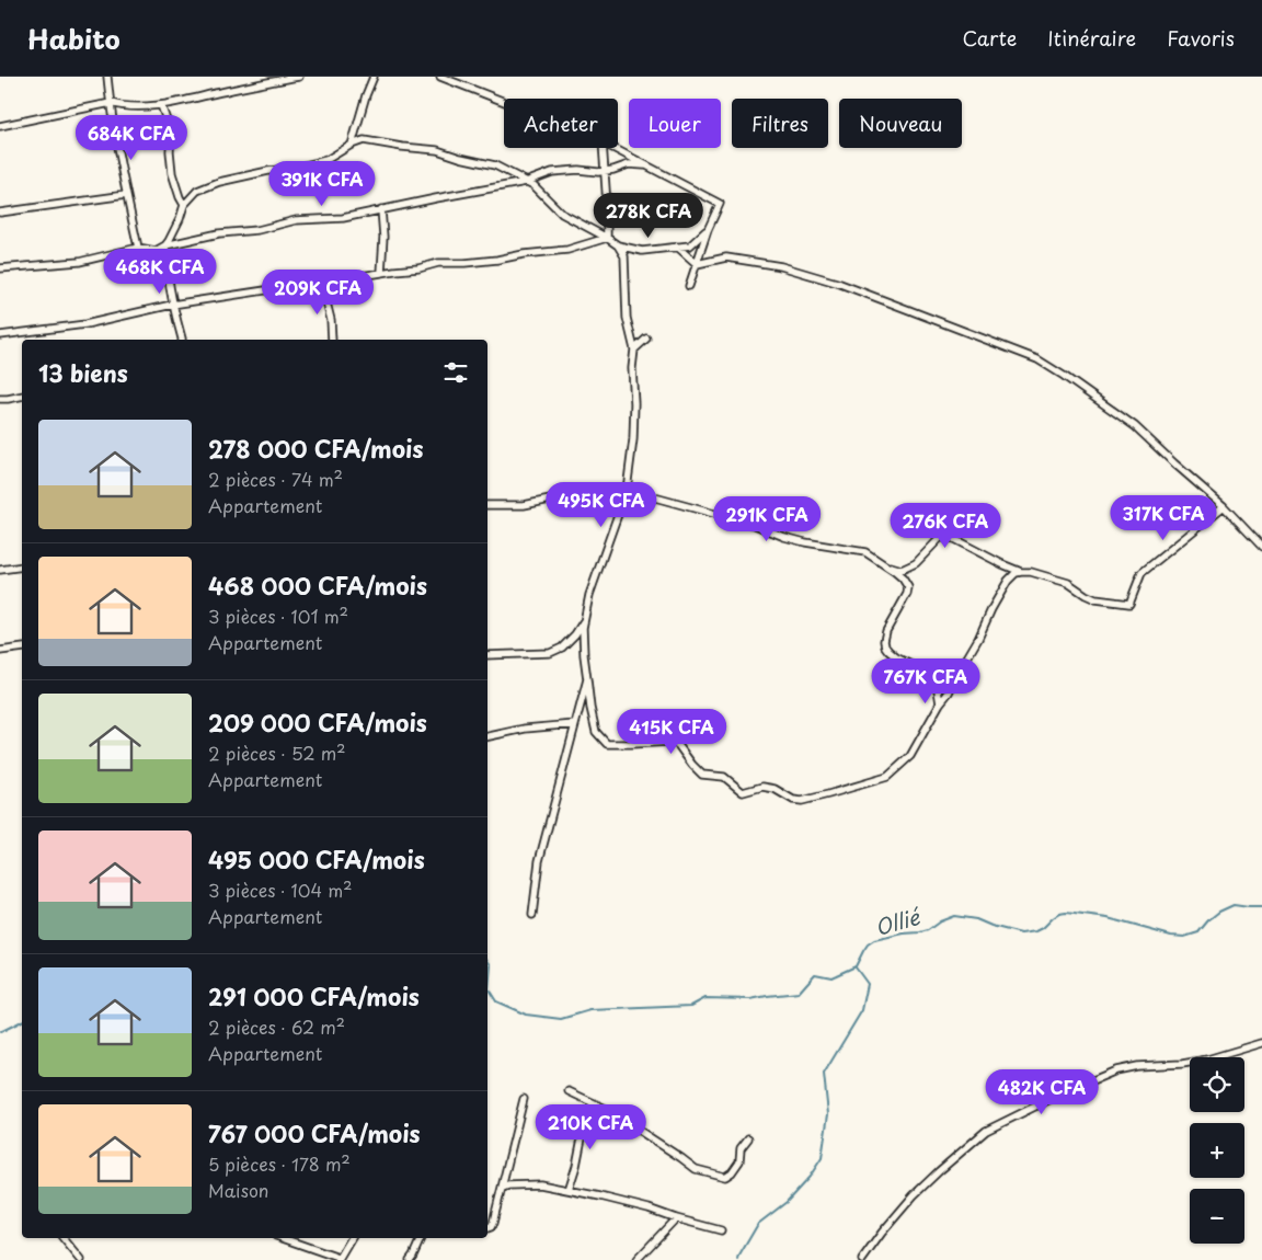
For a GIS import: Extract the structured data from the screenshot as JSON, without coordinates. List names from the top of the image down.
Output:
{
  "water": ["Ollié"],
  "page": {
    "header": "Habito",
    "nav": ["Carte", "Itinéraire", "Favoris"],
    "chip": [
      "Acheter",
      "Louer",
      "Filtres",
      "Nouveau"
    ],
    "price": [
      "684K CFA",
      "391K CFA",
      "278K CFA",
      "468K CFA",
      "209K CFA",
      "495K CFA",
      "317K CFA",
      "291K CFA",
      "276K CFA",
      "767K CFA",
      "415K CFA",
      "482K CFA",
      "210K CFA"
    ],
    "heading": "13 biens",
    "list": [
      {
        "name": "278 000 CFA/mois",
        "note": "2 pièces · 74 m² · Appartement"
      },
      {
        "name": "468 000 CFA/mois",
        "note": "3 pièces · 101 m² · Appartement"
      },
      {
        "name": "209 000 CFA/mois",
        "note": "2 pièces · 52 m² · Appartement"
      },
      {
        "name": "495 000 CFA/mois",
        "note": "3 pièces · 104 m² · Appartement"
      },
      {
        "name": "291 000 CFA/mois",
        "note": "2 pièces · 62 m² · Appartement"
      },
      {
        "name": "767 000 CFA/mois",
        "note": "5 pièces · 178 m² · Maison"
      }
    ],
    "map_buttons": ["+", "−"]
  }
}
